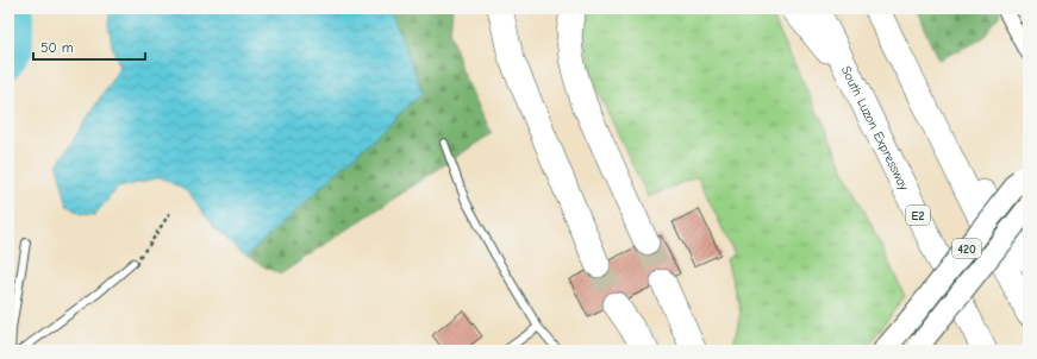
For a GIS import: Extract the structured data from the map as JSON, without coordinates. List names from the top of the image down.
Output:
{
  "streets": {
    "highway": ["South Luzon Expressway", "E2"],
    "main road": ["420"]
  },
  "scale_bar": "50 m"
}
